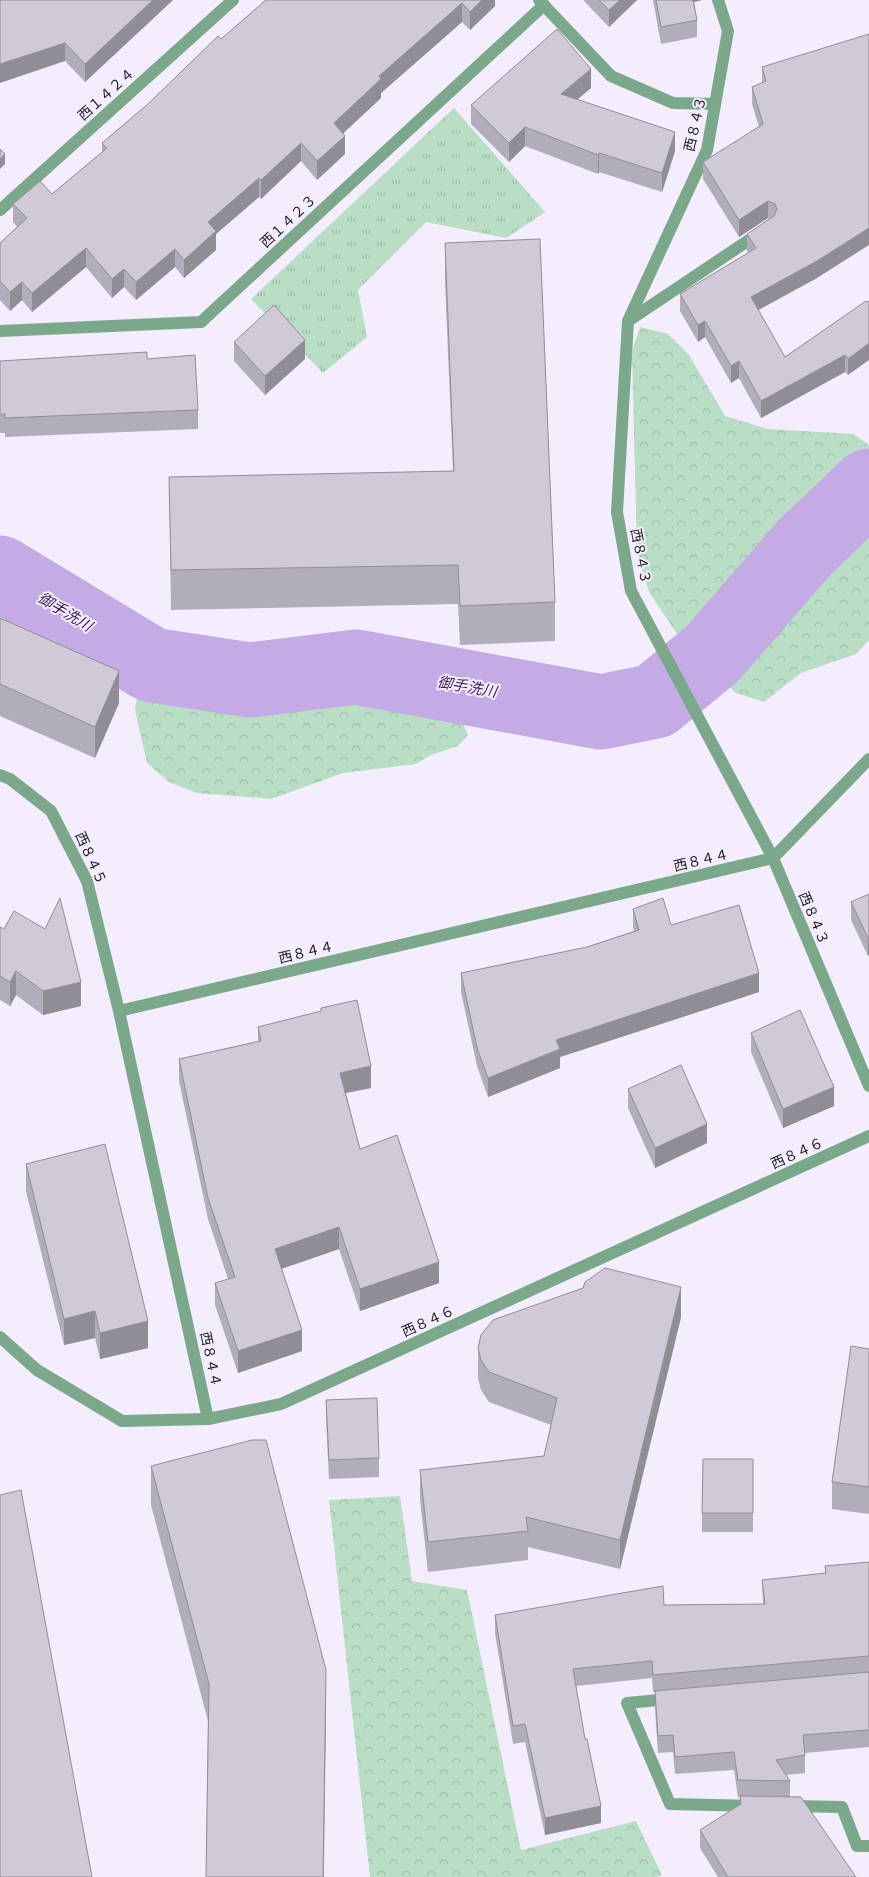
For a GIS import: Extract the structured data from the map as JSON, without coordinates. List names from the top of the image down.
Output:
{
  "streets": {
    "street": [
      "西１４２４",
      "西８４３",
      "西１４２３",
      "西８４５",
      "西８４４",
      "西８４６"
    ]
  },
  "crossings": [
    ["西８４３", "西１４２３"],
    ["西８４３", "西８４４"],
    ["西８４５", "西８４４"],
    ["西８４４", "西８４６"]
  ],
  "water": ["御手洗川"]
}
